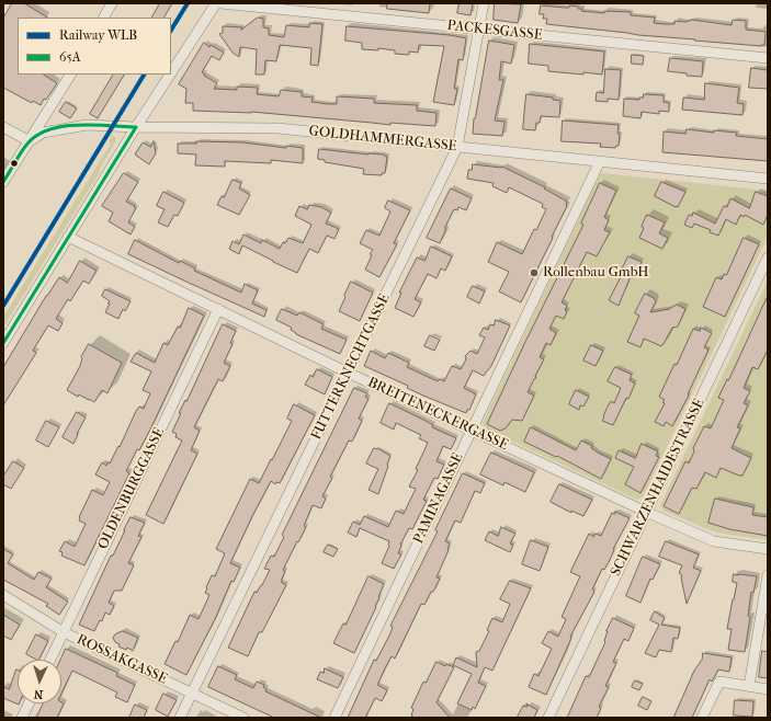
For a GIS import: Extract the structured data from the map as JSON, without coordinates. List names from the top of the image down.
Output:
{
  "streets": {
    "street": [
      "PACKESGASSE",
      "GOLDHAMMERGASSE",
      "FUTTERKNECHTGASSE",
      "BREITENECKERGASSE",
      "SCHWARZENHAIDESTRASSE",
      "OLDENBURGGASSE",
      "PAMINAGASSE",
      "ROSSAKGASSE"
    ]
  },
  "crossings": [
    ["PACKESGASSE", "FUTTERKNECHTGASSE"],
    ["GOLDHAMMERGASSE", "FUTTERKNECHTGASSE"],
    ["GOLDHAMMERGASSE", "PAMINAGASSE"],
    ["FUTTERKNECHTGASSE", "BREITENECKERGASSE"],
    ["FUTTERKNECHTGASSE", "ROSSAKGASSE"],
    ["BREITENECKERGASSE", "SCHWARZENHAIDESTRASSE"],
    ["BREITENECKERGASSE", "OLDENBURGGASSE"],
    ["BREITENECKERGASSE", "PAMINAGASSE"],
    ["OLDENBURGGASSE", "ROSSAKGASSE"]
  ],
  "places": ["Rollenbau GmbH"],
  "lines": ["rail line WLB", "transit line 65A"],
  "legend": ["Railway WLB", "65A"],
  "north": "bottom"
}
